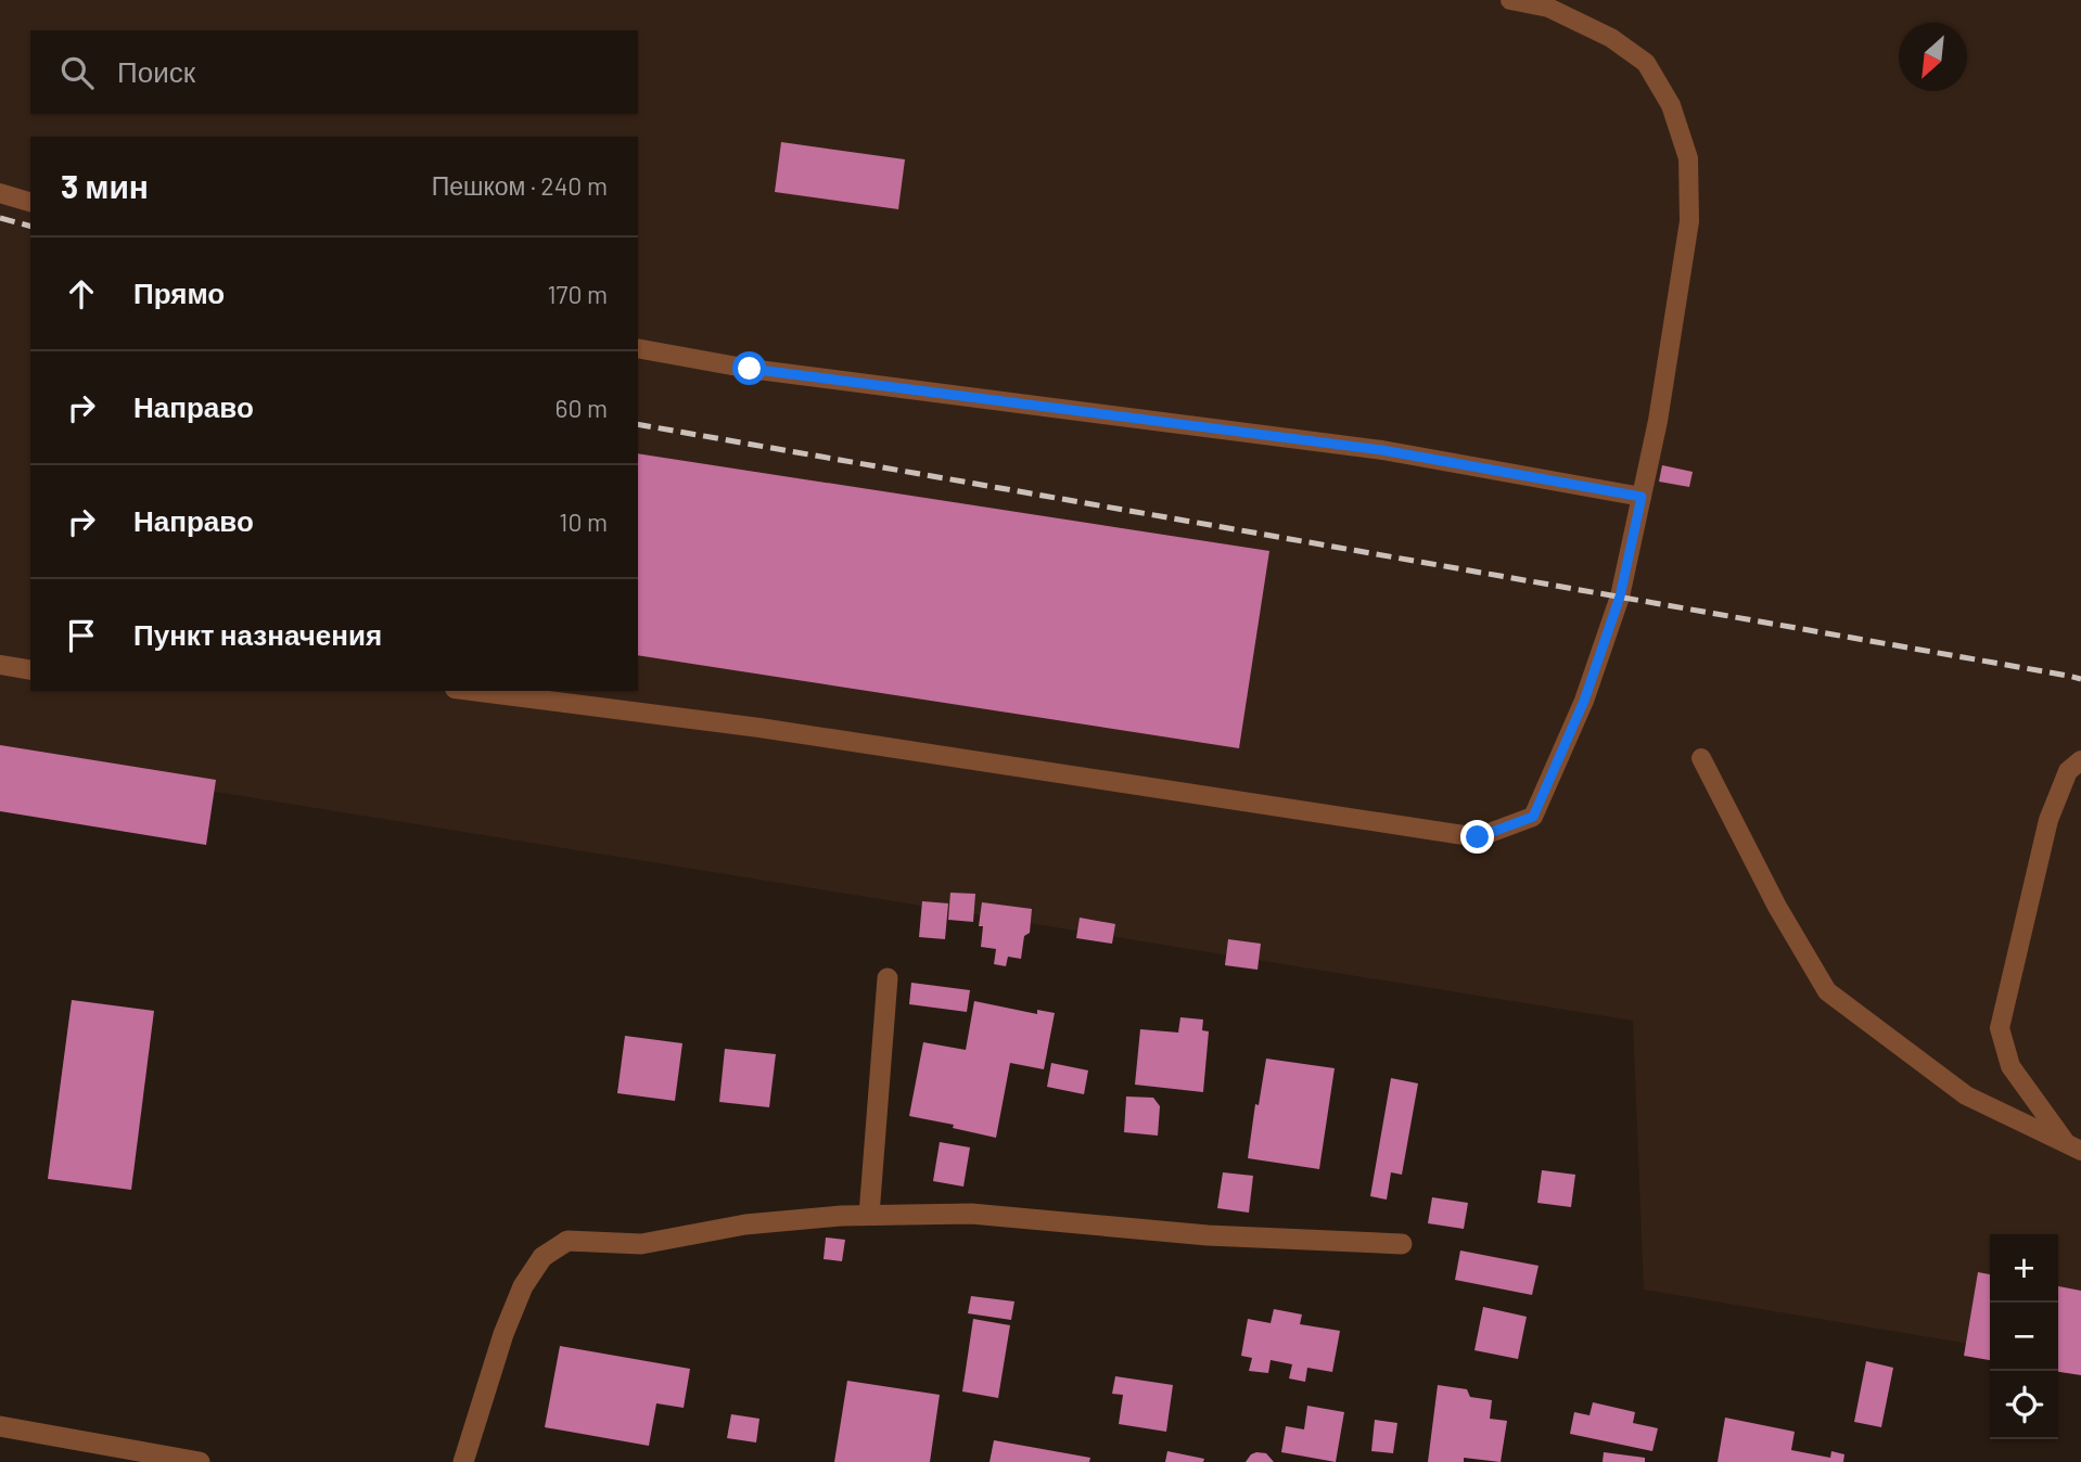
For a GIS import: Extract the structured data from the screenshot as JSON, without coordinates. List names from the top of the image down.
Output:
{
  "north": "bottom left",
  "page": {
    "search": "Поиск",
    "heading": ["3 мин", "Пешком · 240 m"],
    "list": [
      ["Прямо", "170 m"],
      ["Направо", "60 m"],
      ["Направо", "10 m"],
      "Пункт назначения"
    ],
    "map_buttons": ["+", "−"]
  }
}
